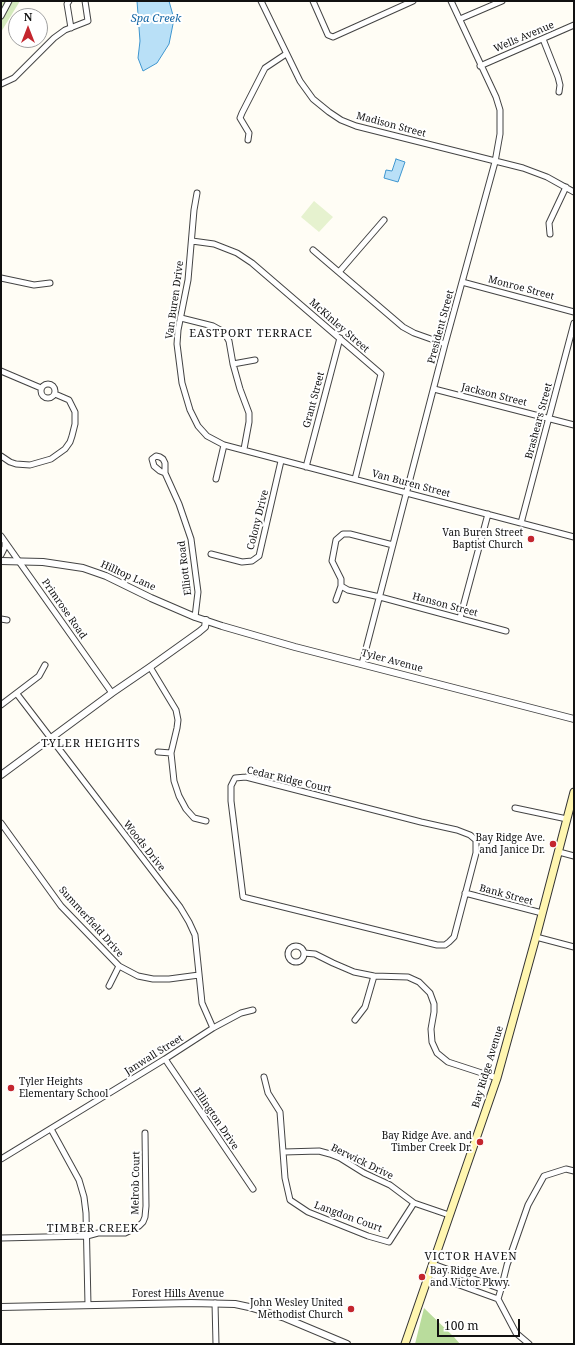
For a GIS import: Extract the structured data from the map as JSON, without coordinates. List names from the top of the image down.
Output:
{
  "streets": {
    "main road": ["Bay Ridge Avenue"],
    "street": [
      "Wells Avenue",
      "Madison Street",
      "Monroe Street",
      "Van Buren Drive",
      "McKinley Street",
      "President Street",
      "Jackson Street",
      "Grant Street",
      "Brashears Street",
      "Van Buren Street",
      "Colony Drive",
      "Elliott Road",
      "Hilltop Lane",
      "Hanson Street",
      "Primrose Road",
      "Tyler Avenue",
      "Cedar Ridge Court",
      "Woods Drive",
      "Bank Street",
      "Summerfield Drive",
      "Janwall Street",
      "Ellington Drive",
      "Berwick Drive",
      "Melrob Court",
      "Langdon Court",
      "Forest Hills Avenue"
    ]
  },
  "crossings": [
    ["Wells Avenue", "President Street"],
    ["Madison Street", "President Street"],
    ["Monroe Street", "President Street"],
    ["Van Buren Drive", "McKinley Street"],
    ["Van Buren Drive", "Van Buren Street"],
    ["McKinley Street", "Grant Street"],
    ["McKinley Street", "Van Buren Street"],
    ["President Street", "Jackson Street"],
    ["President Street", "Van Buren Street"],
    ["President Street", "Hanson Street"],
    ["President Street", "Tyler Avenue"],
    ["Jackson Street", "Brashears Street"],
    ["Grant Street", "Van Buren Street"],
    ["Brashears Street", "Van Buren Street"],
    ["Van Buren Street", "Colony Drive"],
    ["Elliott Road", "Hilltop Lane"],
    ["Elliott Road", "Tyler Avenue"],
    ["Hilltop Lane", "Primrose Road"],
    ["Hilltop Lane", "Tyler Avenue"],
    ["Cedar Ridge Court", "Bank Street"],
    ["Woods Drive", "Summerfield Drive"],
    ["Woods Drive", "Janwall Street"],
    ["Bank Street", "Bay Ridge Avenue"],
    ["Janwall Street", "Ellington Drive"],
    ["Bay Ridge Avenue", "Berwick Drive"],
    ["Berwick Drive", "Langdon Court"]
  ],
  "districts": [
    "EASTPORT TERRACE",
    "TYLER HEIGHTS",
    "TIMBER CREEK",
    "VICTOR HAVEN"
  ],
  "water": ["Spa Creek"],
  "places": [
    "Van Buren Street Baptist Church",
    "Bay Ridge Ave. and Janice Dr.",
    "Tyler Heights Elementary School",
    "Bay Ridge Ave. and Timber Creek Dr.",
    "Bay Ridge Ave. and Victor Pkwy.",
    "John Wesley United Methodist Church"
  ],
  "scale_bar": "100 m",
  "north": "top"
}
